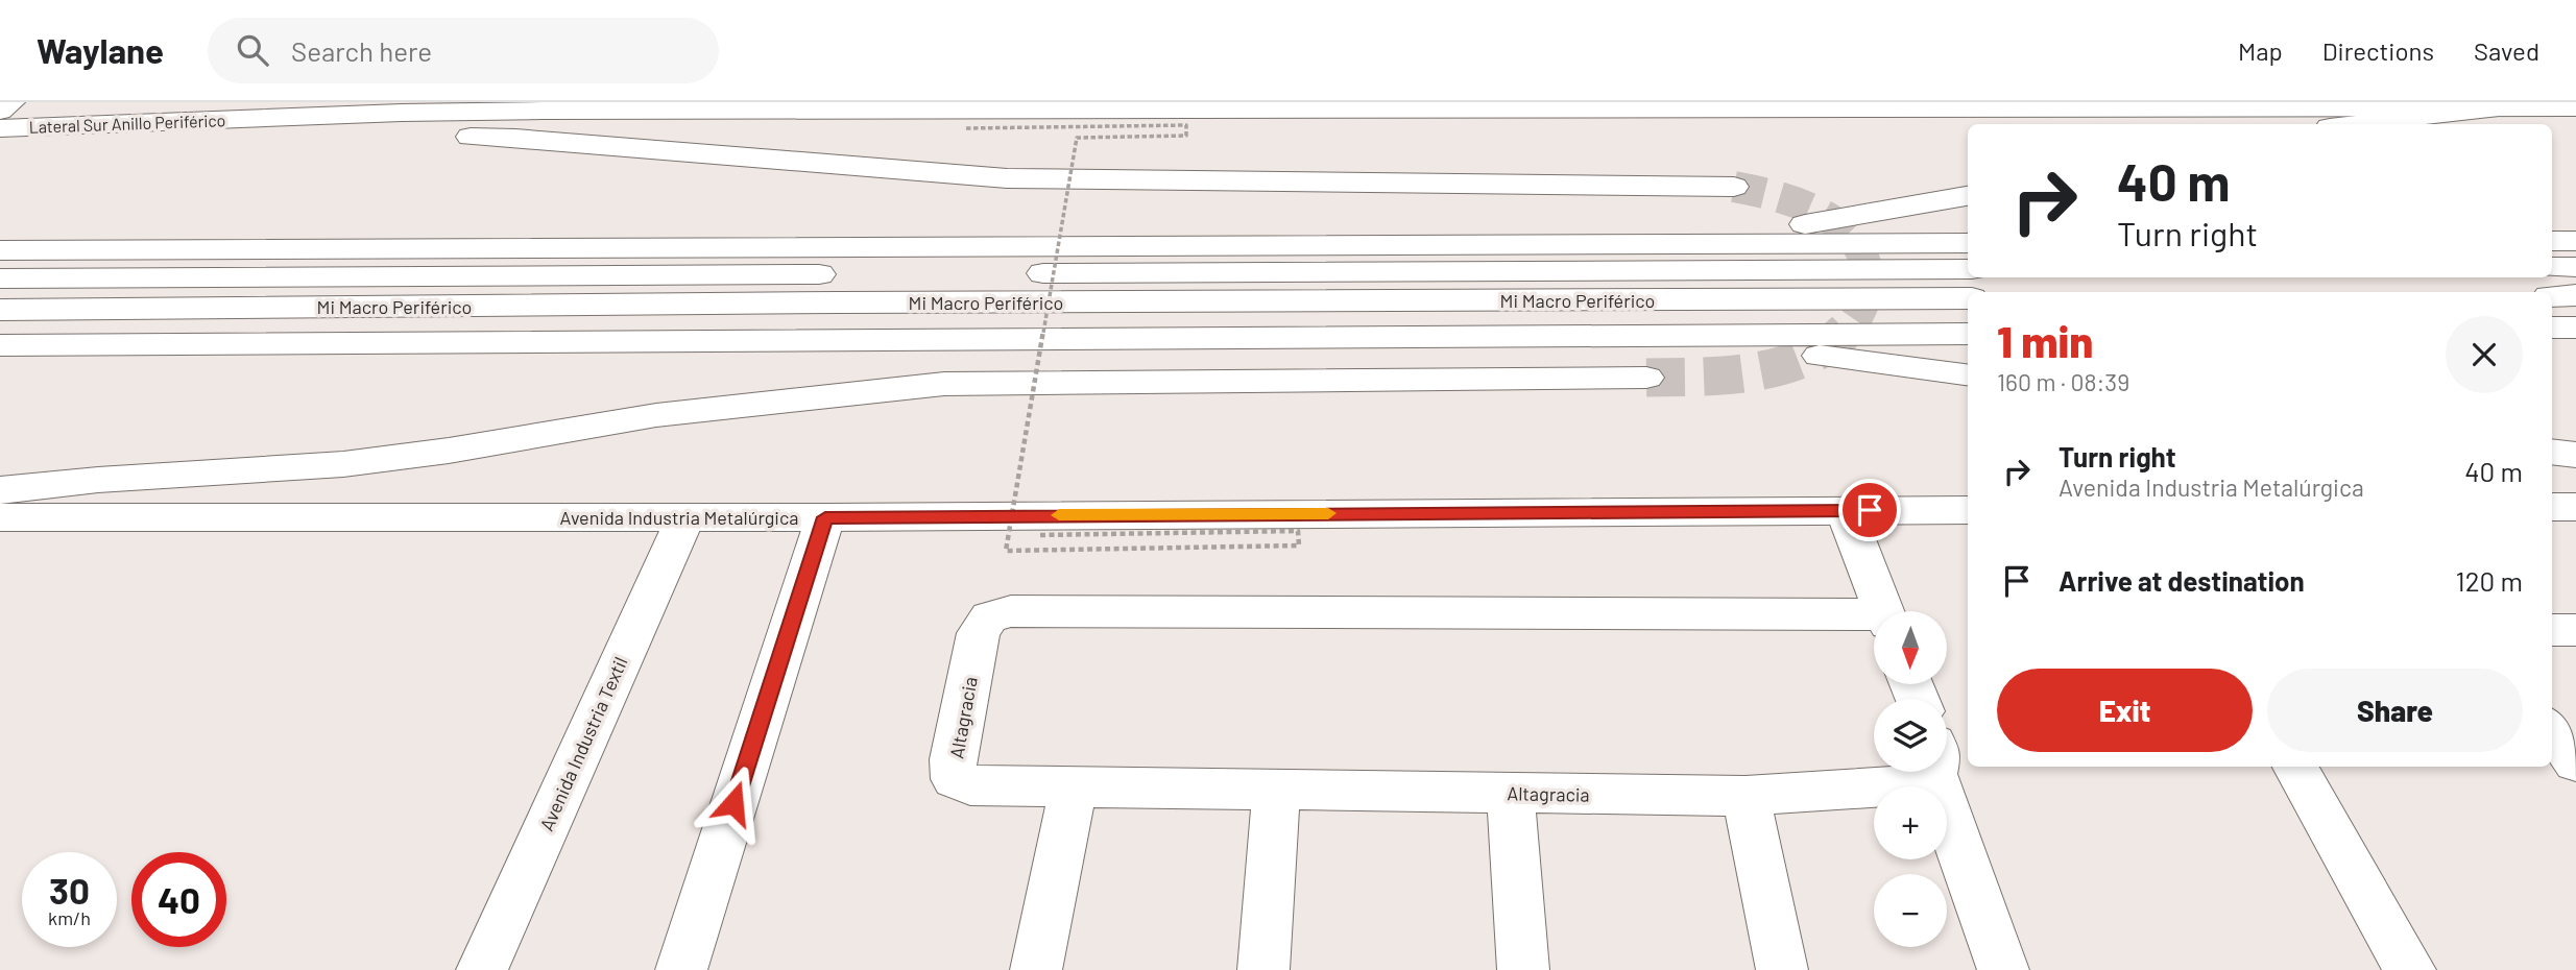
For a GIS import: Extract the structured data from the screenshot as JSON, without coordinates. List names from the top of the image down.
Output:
{
  "streets": {
    "main road": [
      "Lateral Sur Anillo Periférico",
      "Mi Macro Periférico",
      "Avenida Industria Metalúrgica",
      "Altagracia",
      "Avenida Industria Textil"
    ]
  },
  "crossings": [
    ["Avenida Industria Metalúrgica", "Avenida Industria Textil"]
  ],
  "north": "bottom",
  "page": {
    "header": "Waylane",
    "search": "Search here",
    "nav": ["Map", "Directions", "Saved"],
    "turn": ["40 m", "Turn right"],
    "heading": ["1 min", "160 m · 08:39"],
    "list": [
      {
        "name": "Turn right",
        "note": "Avenida Industria Metalúrgica",
        "value": "40 m"
      },
      {
        "name": "Arrive at destination",
        "value": "120 m"
      }
    ],
    "map_buttons": ["+", "−"],
    "buttons": ["Exit", "Share"],
    "speed": "30 km/h",
    "limit": "40"
  }
}
